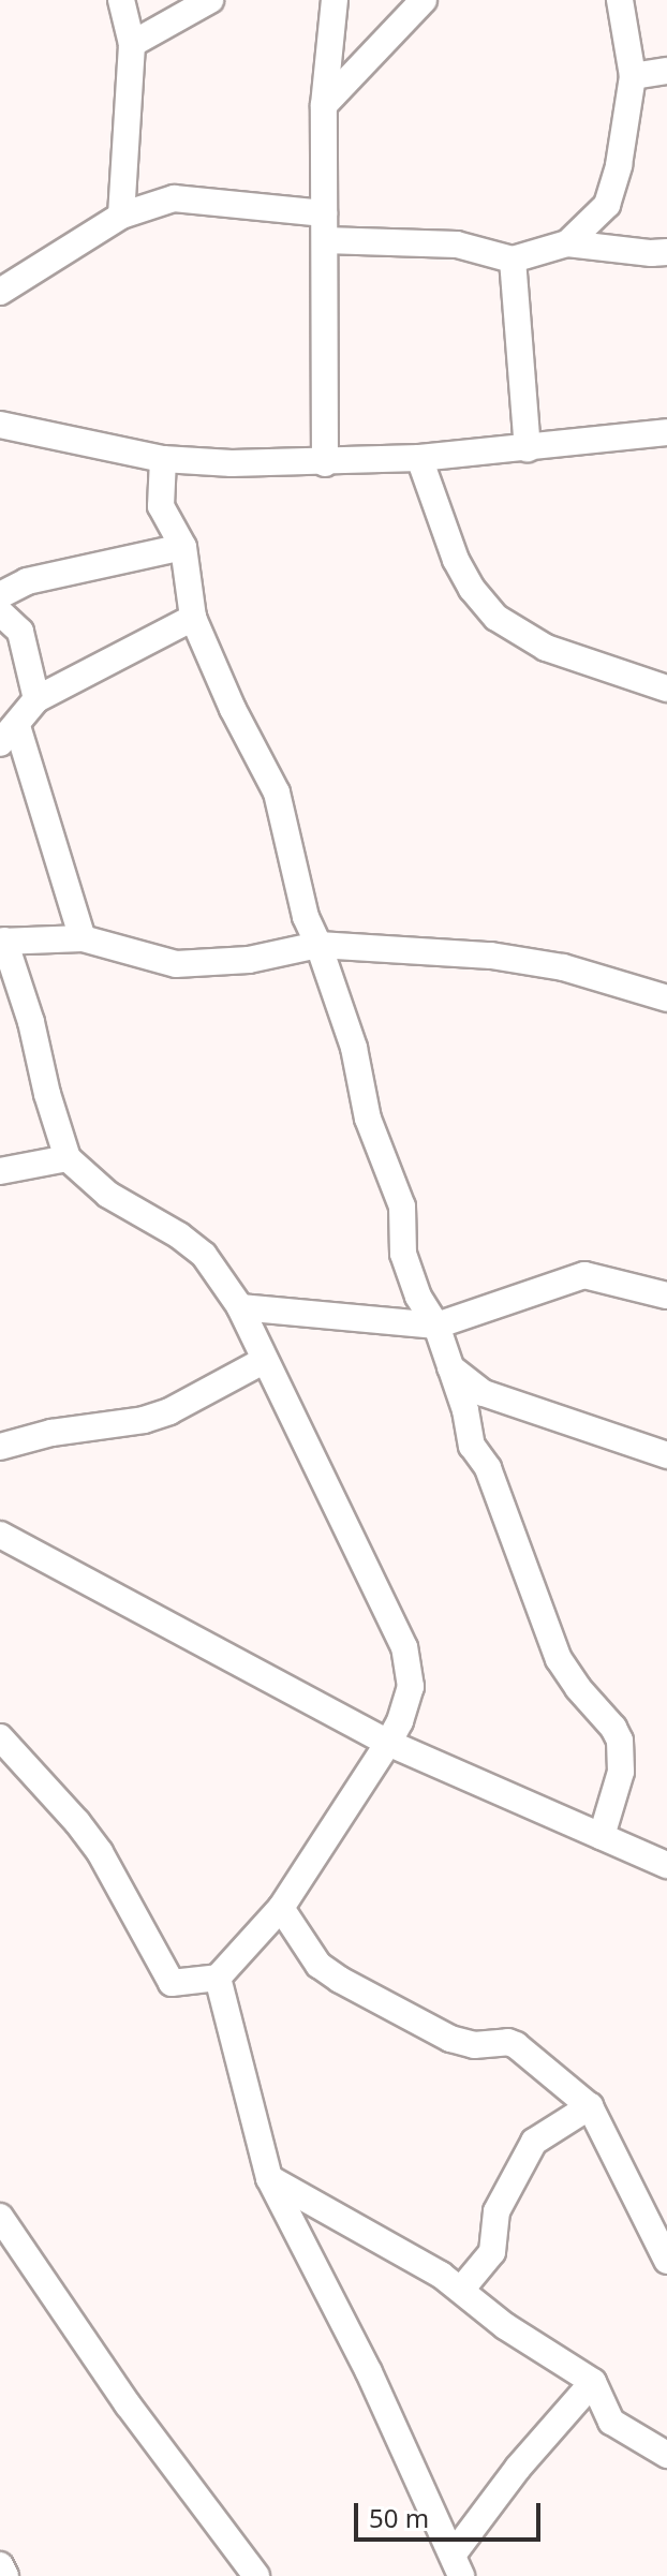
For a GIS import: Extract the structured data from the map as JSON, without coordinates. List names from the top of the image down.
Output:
{
  "scale_bar": "50 m"
}
